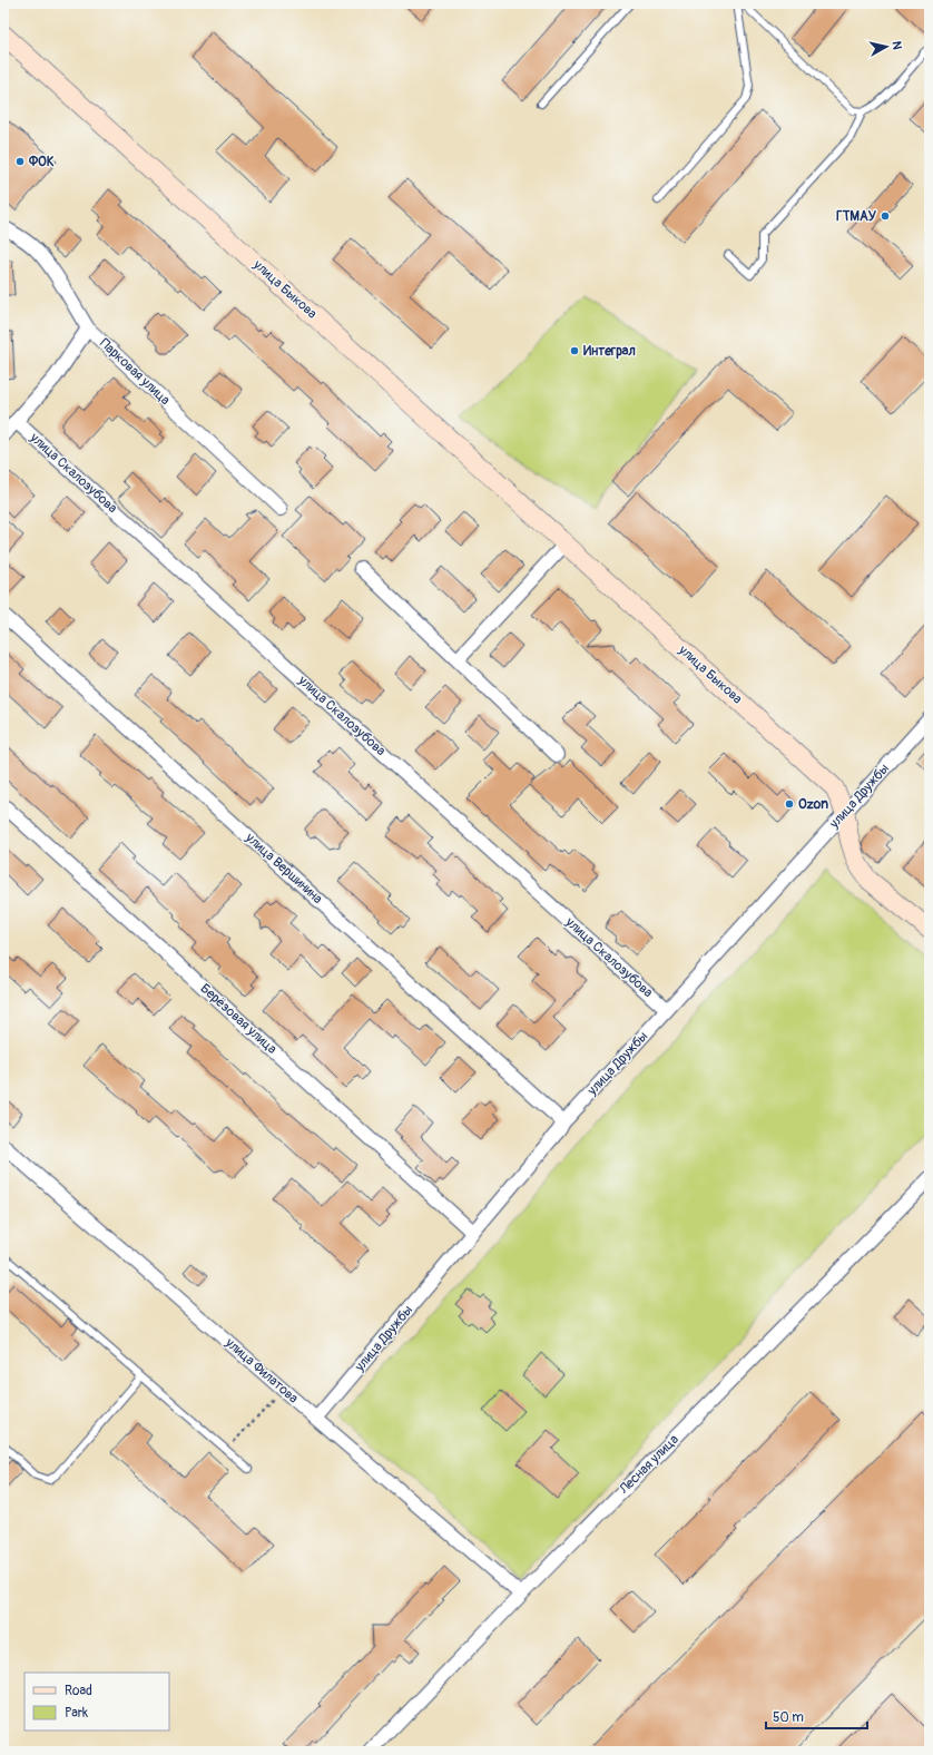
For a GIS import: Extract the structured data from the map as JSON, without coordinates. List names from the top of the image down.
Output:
{
  "streets": {
    "street": [
      "улица Быкова",
      "Парковая улица",
      "улица Скалозубова",
      "улица Дружбы",
      "улица Вершинина",
      "Берёзовая улица",
      "улица Филатова",
      "Лесная улица"
    ]
  },
  "crossings": [
    ["улица Быкова", "улица Дружбы"],
    ["Парковая улица", "улица Скалозубова"],
    ["улица Скалозубова", "улица Дружбы"],
    ["улица Дружбы", "улица Вершинина"],
    ["улица Дружбы", "Берёзовая улица"],
    ["улица Дружбы", "улица Филатова"],
    ["улица Филатова", "Лесная улица"]
  ],
  "places": [
    "ФОК",
    "ГТМАУ",
    "Интеграл",
    "Ozon"
  ],
  "legend": ["Road", "Park"],
  "scale_bar": "50 m",
  "north": "right"
}
